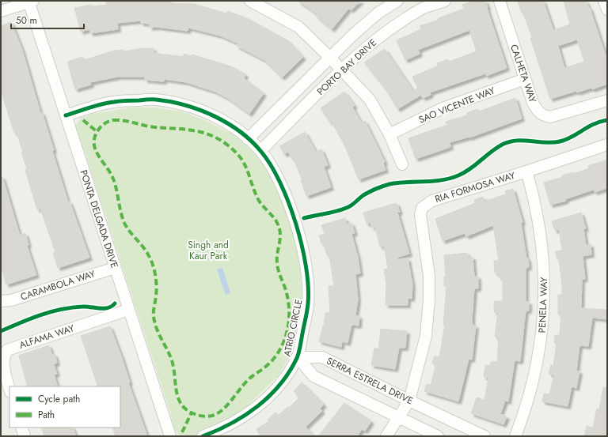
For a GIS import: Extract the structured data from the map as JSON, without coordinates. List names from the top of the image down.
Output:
{
  "streets": {
    "street": [
      "PORTO BAY DRIVE",
      "CALHETA WAY",
      "SAO VICENTE WAY",
      "RIA FORMOSA WAY",
      "PONTA DELGADA DRIVE",
      "CARAMBOLA WAY",
      "PENELA WAY",
      "ATRIO CIRCLE",
      "ALFAMA WAY",
      "SERRA ESTRELA DRIVE"
    ]
  },
  "crossings": [
    ["PORTO BAY DRIVE", "ATRIO CIRCLE"],
    ["CALHETA WAY", "SAO VICENTE WAY"],
    ["RIA FORMOSA WAY", "PENELA WAY"],
    ["RIA FORMOSA WAY", "SERRA ESTRELA DRIVE"],
    ["PONTA DELGADA DRIVE", "CARAMBOLA WAY"],
    ["PONTA DELGADA DRIVE", "ATRIO CIRCLE"],
    ["PONTA DELGADA DRIVE", "ALFAMA WAY"],
    ["ATRIO CIRCLE", "SERRA ESTRELA DRIVE"]
  ],
  "parks": ["Singh and Kaur Park"],
  "legend": ["Cycle path", "Path"],
  "scale_bar": "50 m"
}
